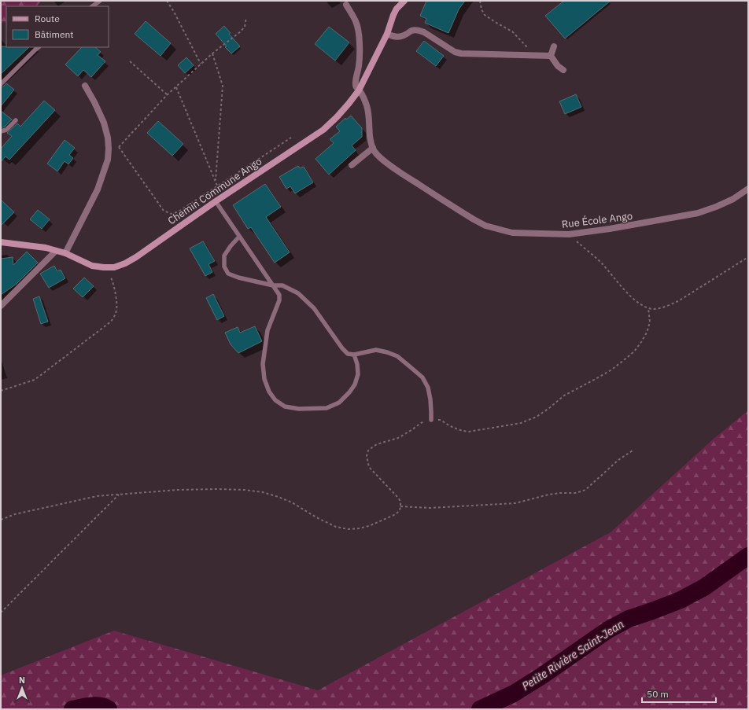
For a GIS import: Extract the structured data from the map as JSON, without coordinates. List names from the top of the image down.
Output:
{
  "streets": {
    "street": ["Chemin Commune Ango", "Rue École Ango"]
  },
  "crossings": [
    ["Chemin Commune Ango", "Rue École Ango"]
  ],
  "water": ["Petite Rivière Saint-Jean"],
  "legend": ["Route", "Bâtiment"],
  "scale_bar": "50 m",
  "north": "top"
}
